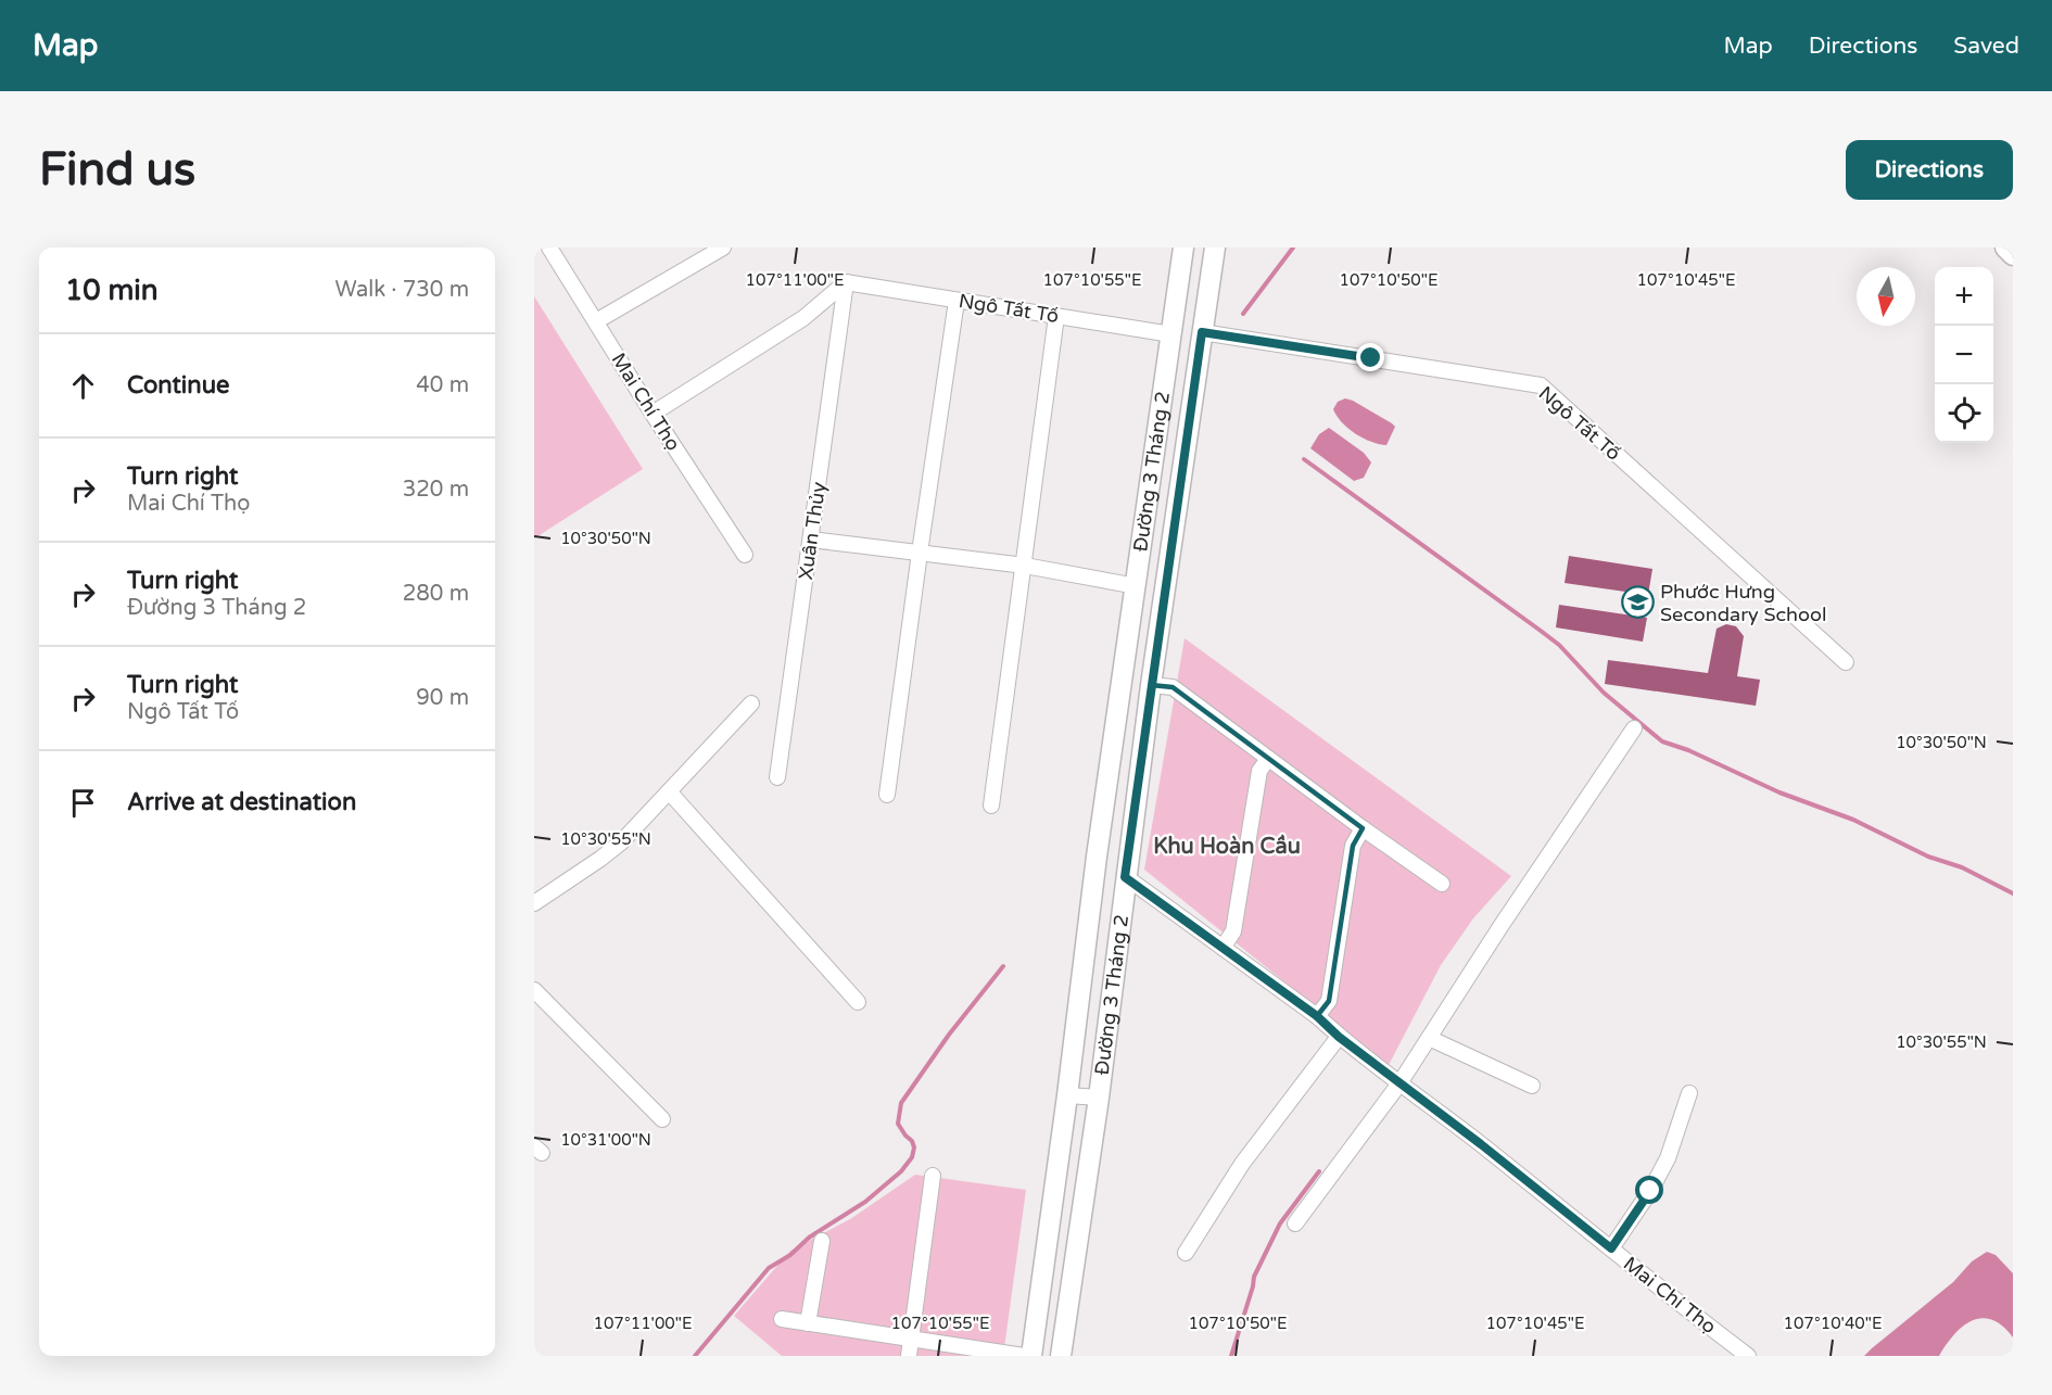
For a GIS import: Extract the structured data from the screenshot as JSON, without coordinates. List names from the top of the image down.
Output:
{
  "streets": {
    "main road": ["Đường 3 Tháng 2"],
    "street": ["Ngô Tất Tố", "Mai Chí Thọ", "Xuân Thủy"]
  },
  "crossings": [
    ["Ngô Tất Tố", "Đường 3 Tháng 2"],
    ["Ngô Tất Tố", "Xuân Thủy"],
    ["Mai Chí Thọ", "Đường 3 Tháng 2"]
  ],
  "districts": ["Khu Hoàn Cầu"],
  "places": {
    "school or university": ["Phước Hưng Secondary School"]
  },
  "north": "bottom",
  "page": {
    "header": "Map",
    "nav": ["Map", "Directions", "Saved"],
    "buttons": "Directions",
    "title": "Find us",
    "heading": ["10 min", "Walk · 730 m"],
    "map_buttons": ["+", "−"],
    "list": [
      ["Continue", "40 m"],
      ["Turn right", "Mai Chí Thọ", "320 m"],
      ["Turn right", "Đường 3 Tháng 2", "280 m"],
      ["Turn right", "Ngô Tất Tố", "90 m"],
      "Arrive at destination"
    ]
  },
  "coordinates": [
    "107°11'00\"E",
    "107°10'55\"E",
    "107°10'50\"E",
    "107°10'45\"E",
    "10°30'50\"N",
    "10°30'55\"N",
    "10°31'00\"N",
    "107°10'40\"E"
  ]
}
